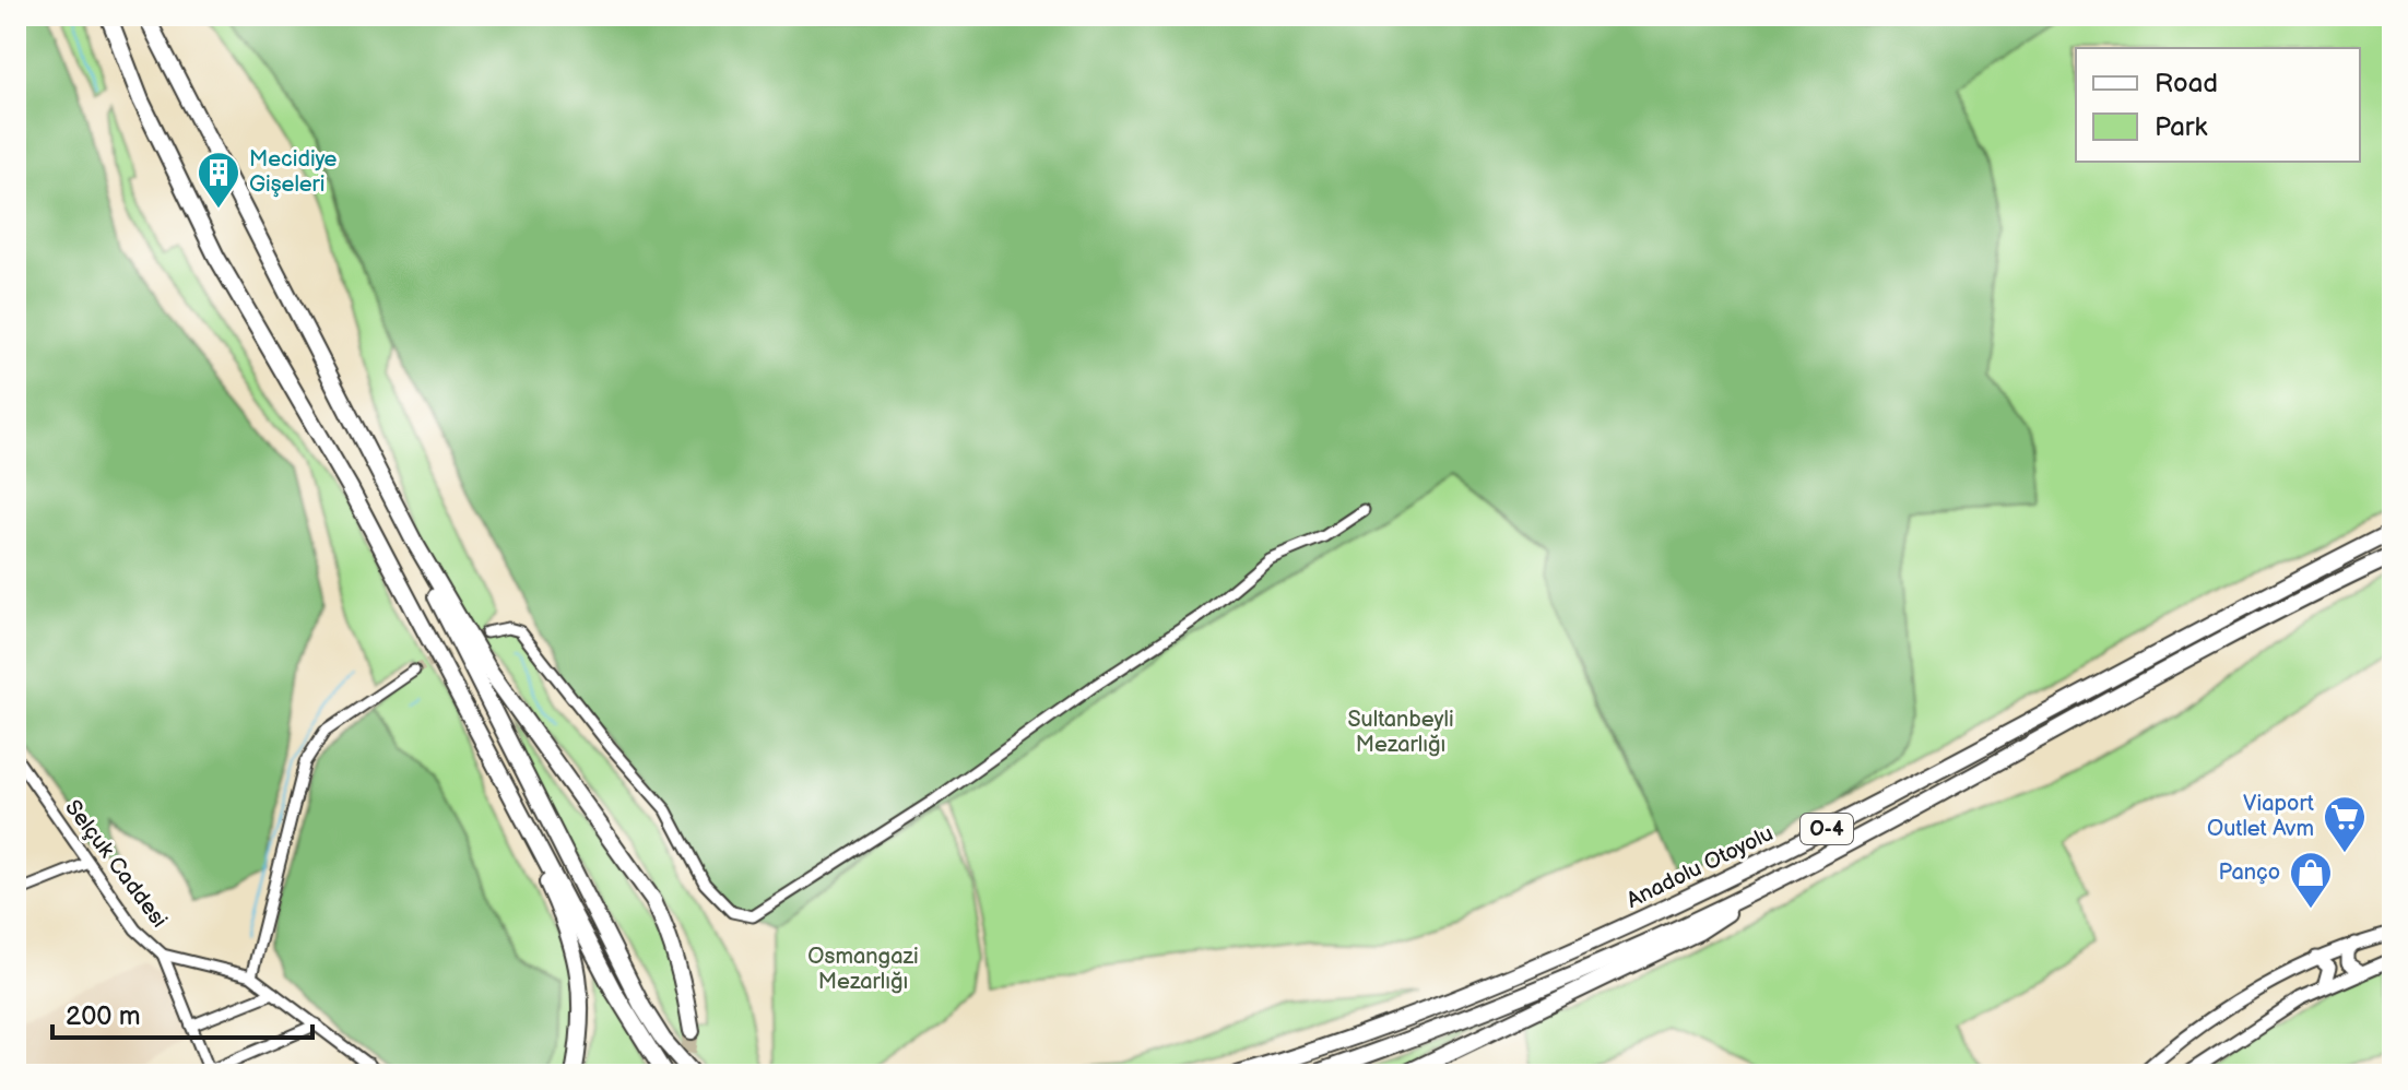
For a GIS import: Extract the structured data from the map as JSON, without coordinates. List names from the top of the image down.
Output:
{
  "streets": {
    "highway": ["O-4", "Anadolu Otoyolu"],
    "street": ["Selçuk Caddesi"]
  },
  "parks": ["Sultanbeyli Mezarlığı", "Osmangazi Mezarlığı"],
  "places": {
    "building": ["Mecidiye Gişeleri"],
    "supermarket": ["Viaport Outlet Avm"],
    "shop": ["Panço"]
  },
  "legend": ["Road", "Park"],
  "scale_bar": "200 m"
}
